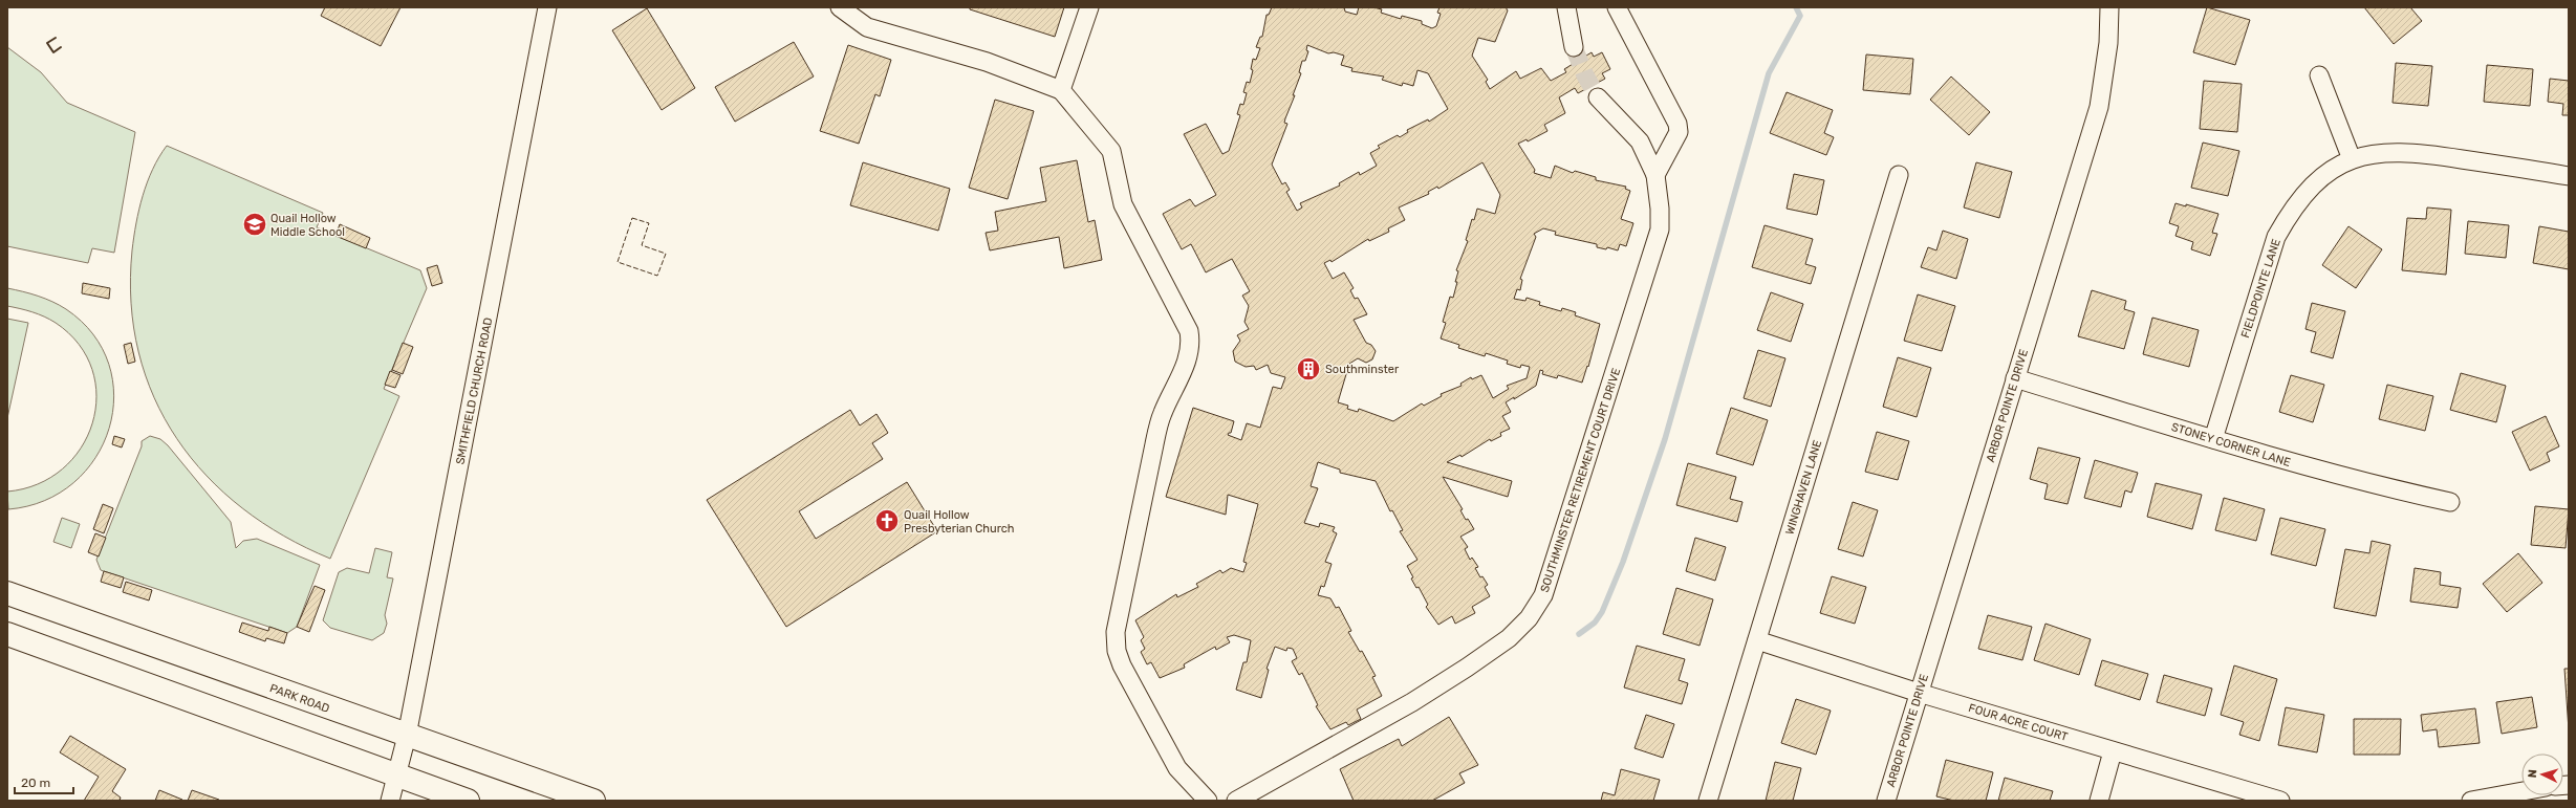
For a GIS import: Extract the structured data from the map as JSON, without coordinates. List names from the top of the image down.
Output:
{
  "streets": {
    "main road": ["PARK ROAD"],
    "street": [
      "FIELDPOINTE LANE",
      "SMITHFIELD CHURCH ROAD",
      "ARBOR POINTE DRIVE",
      "STONEY CORNER LANE",
      "SOUTHMINSTER RETIREMENT COURT DRIVE",
      "WINGHAVEN LANE",
      "FOUR ACRE COURT"
    ]
  },
  "crossings": [
    ["FIELDPOINTE LANE", "STONEY CORNER LANE"],
    ["SMITHFIELD CHURCH ROAD", "PARK ROAD"],
    ["ARBOR POINTE DRIVE", "STONEY CORNER LANE"],
    ["ARBOR POINTE DRIVE", "FOUR ACRE COURT"],
    ["WINGHAVEN LANE", "FOUR ACRE COURT"]
  ],
  "places": {
    "school or university": ["Quail Hollow Middle School"],
    "building": ["Southminster"],
    "church": ["Quail Hollow Presbyterian Church"]
  },
  "scale_bar": "20 m",
  "north": "left"
}
